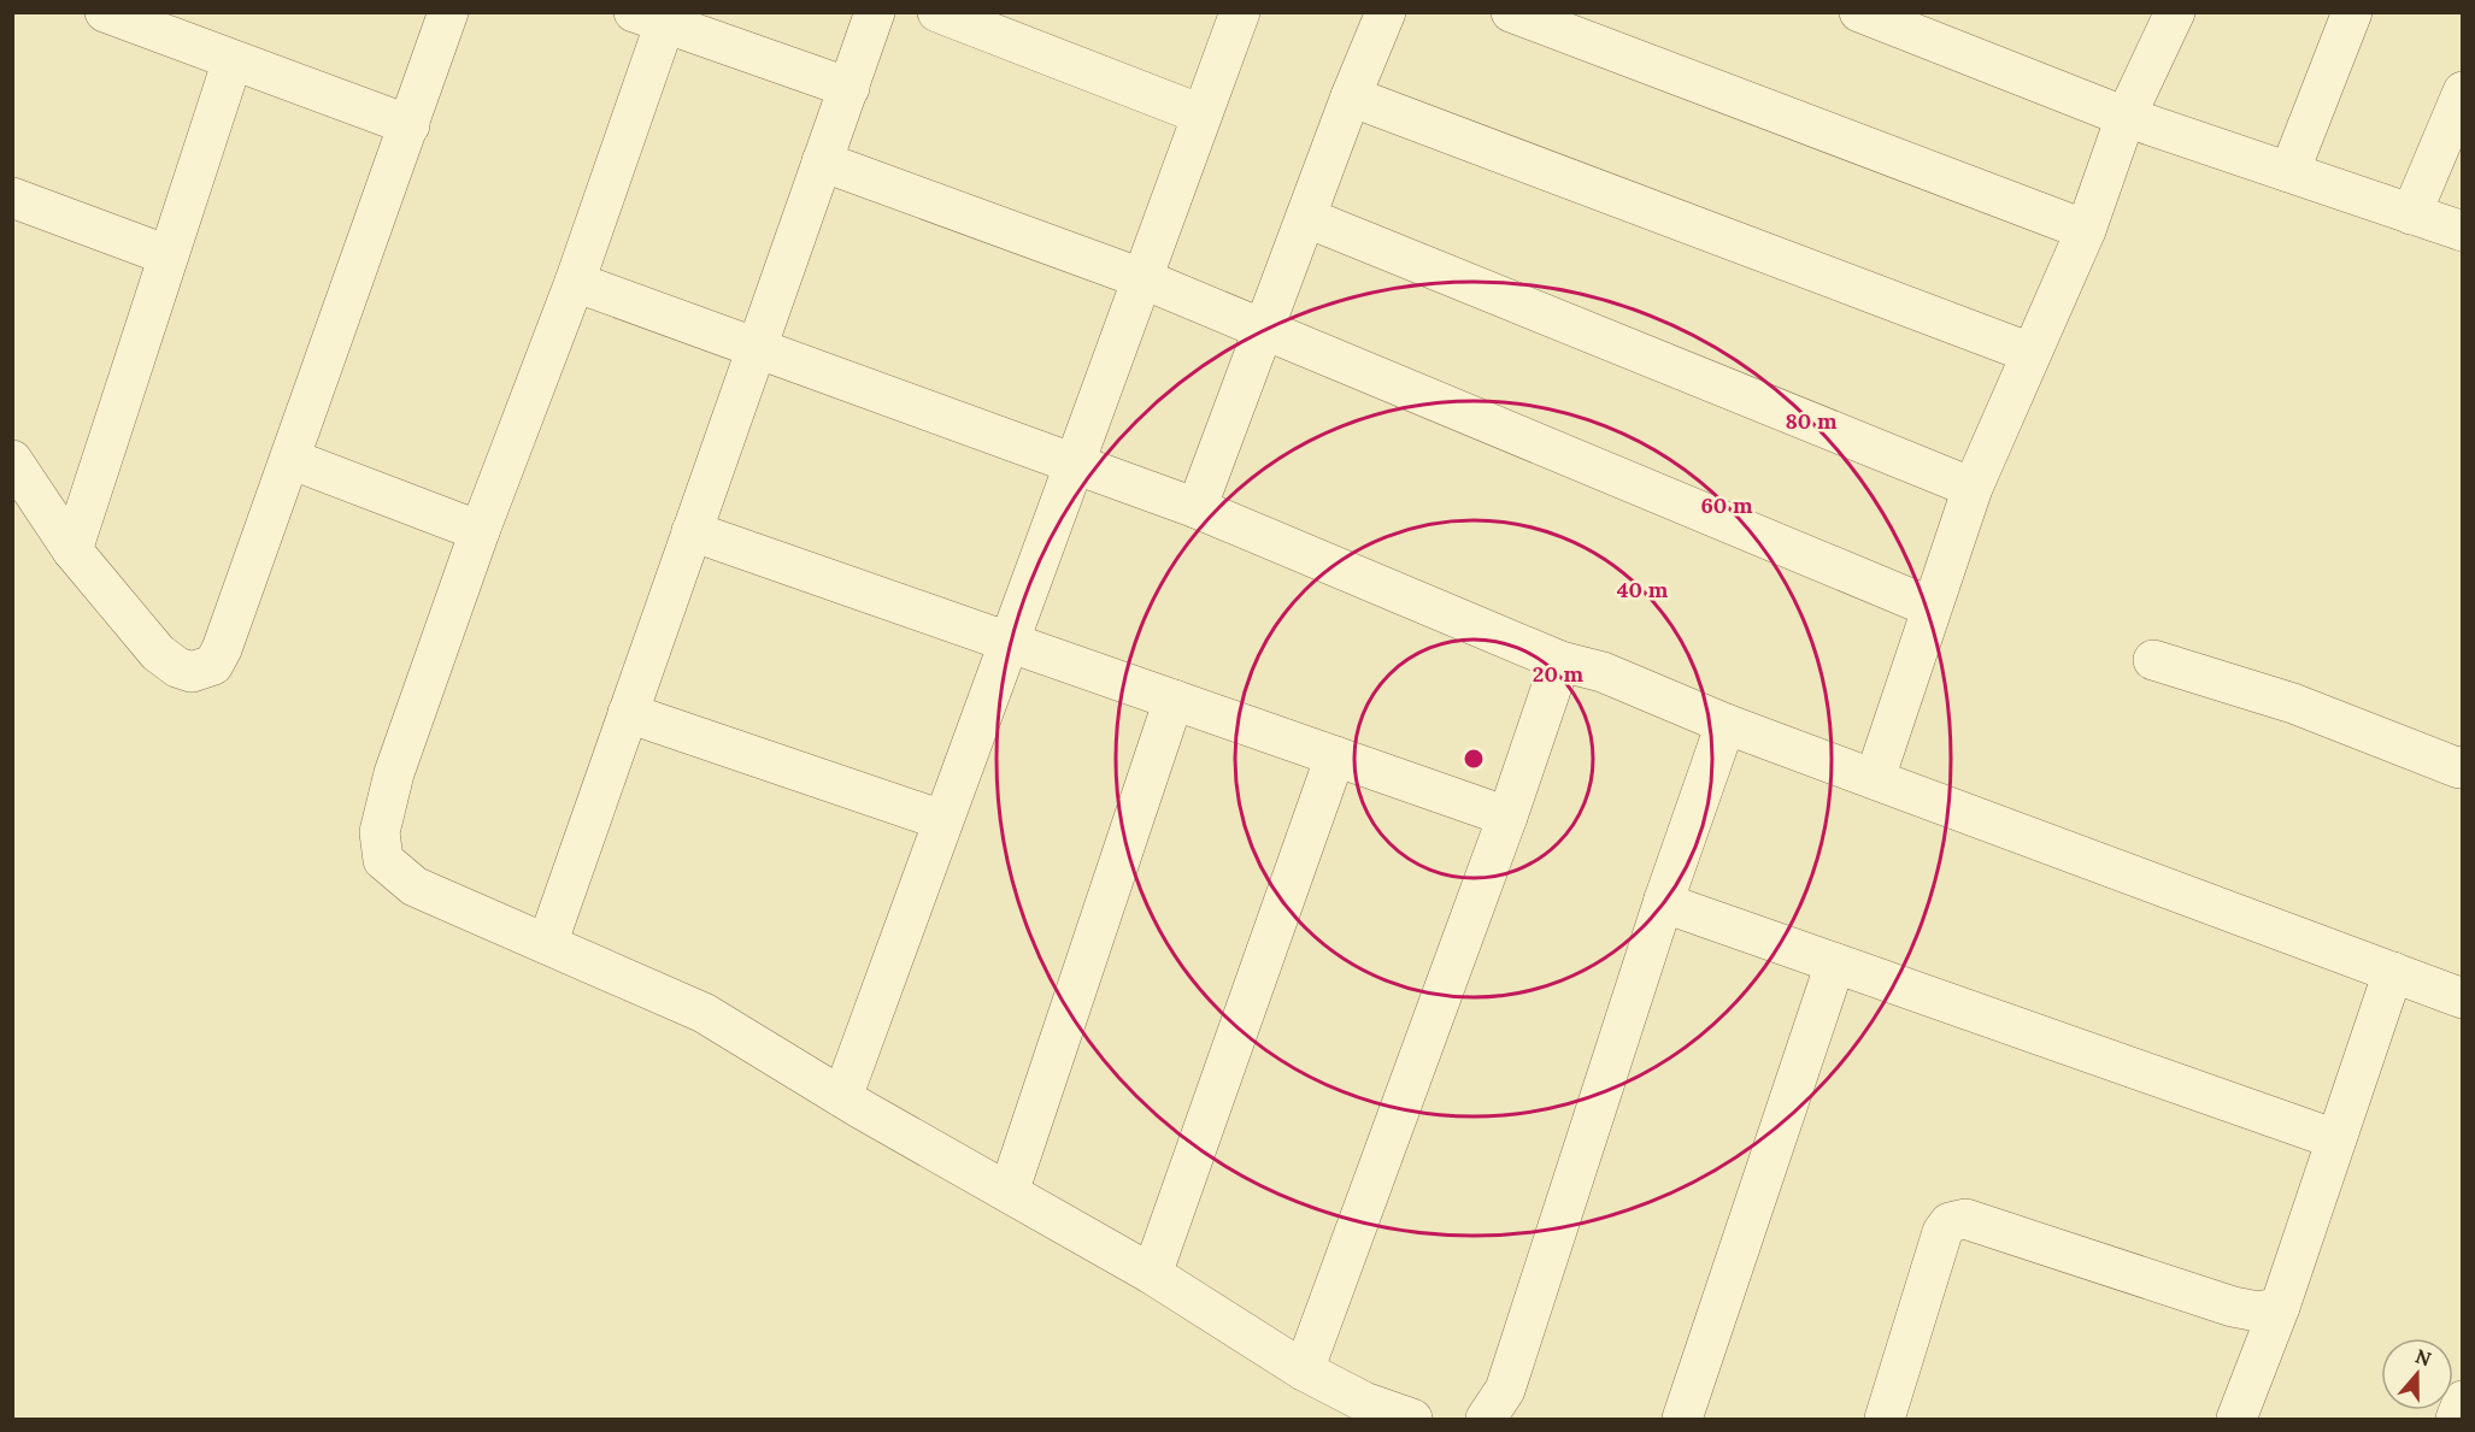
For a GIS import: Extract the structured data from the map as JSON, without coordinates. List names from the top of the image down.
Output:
{
  "north": "top",
  "rings": [
    "80 m",
    "60 m",
    "40 m",
    "20 m"
  ]
}
